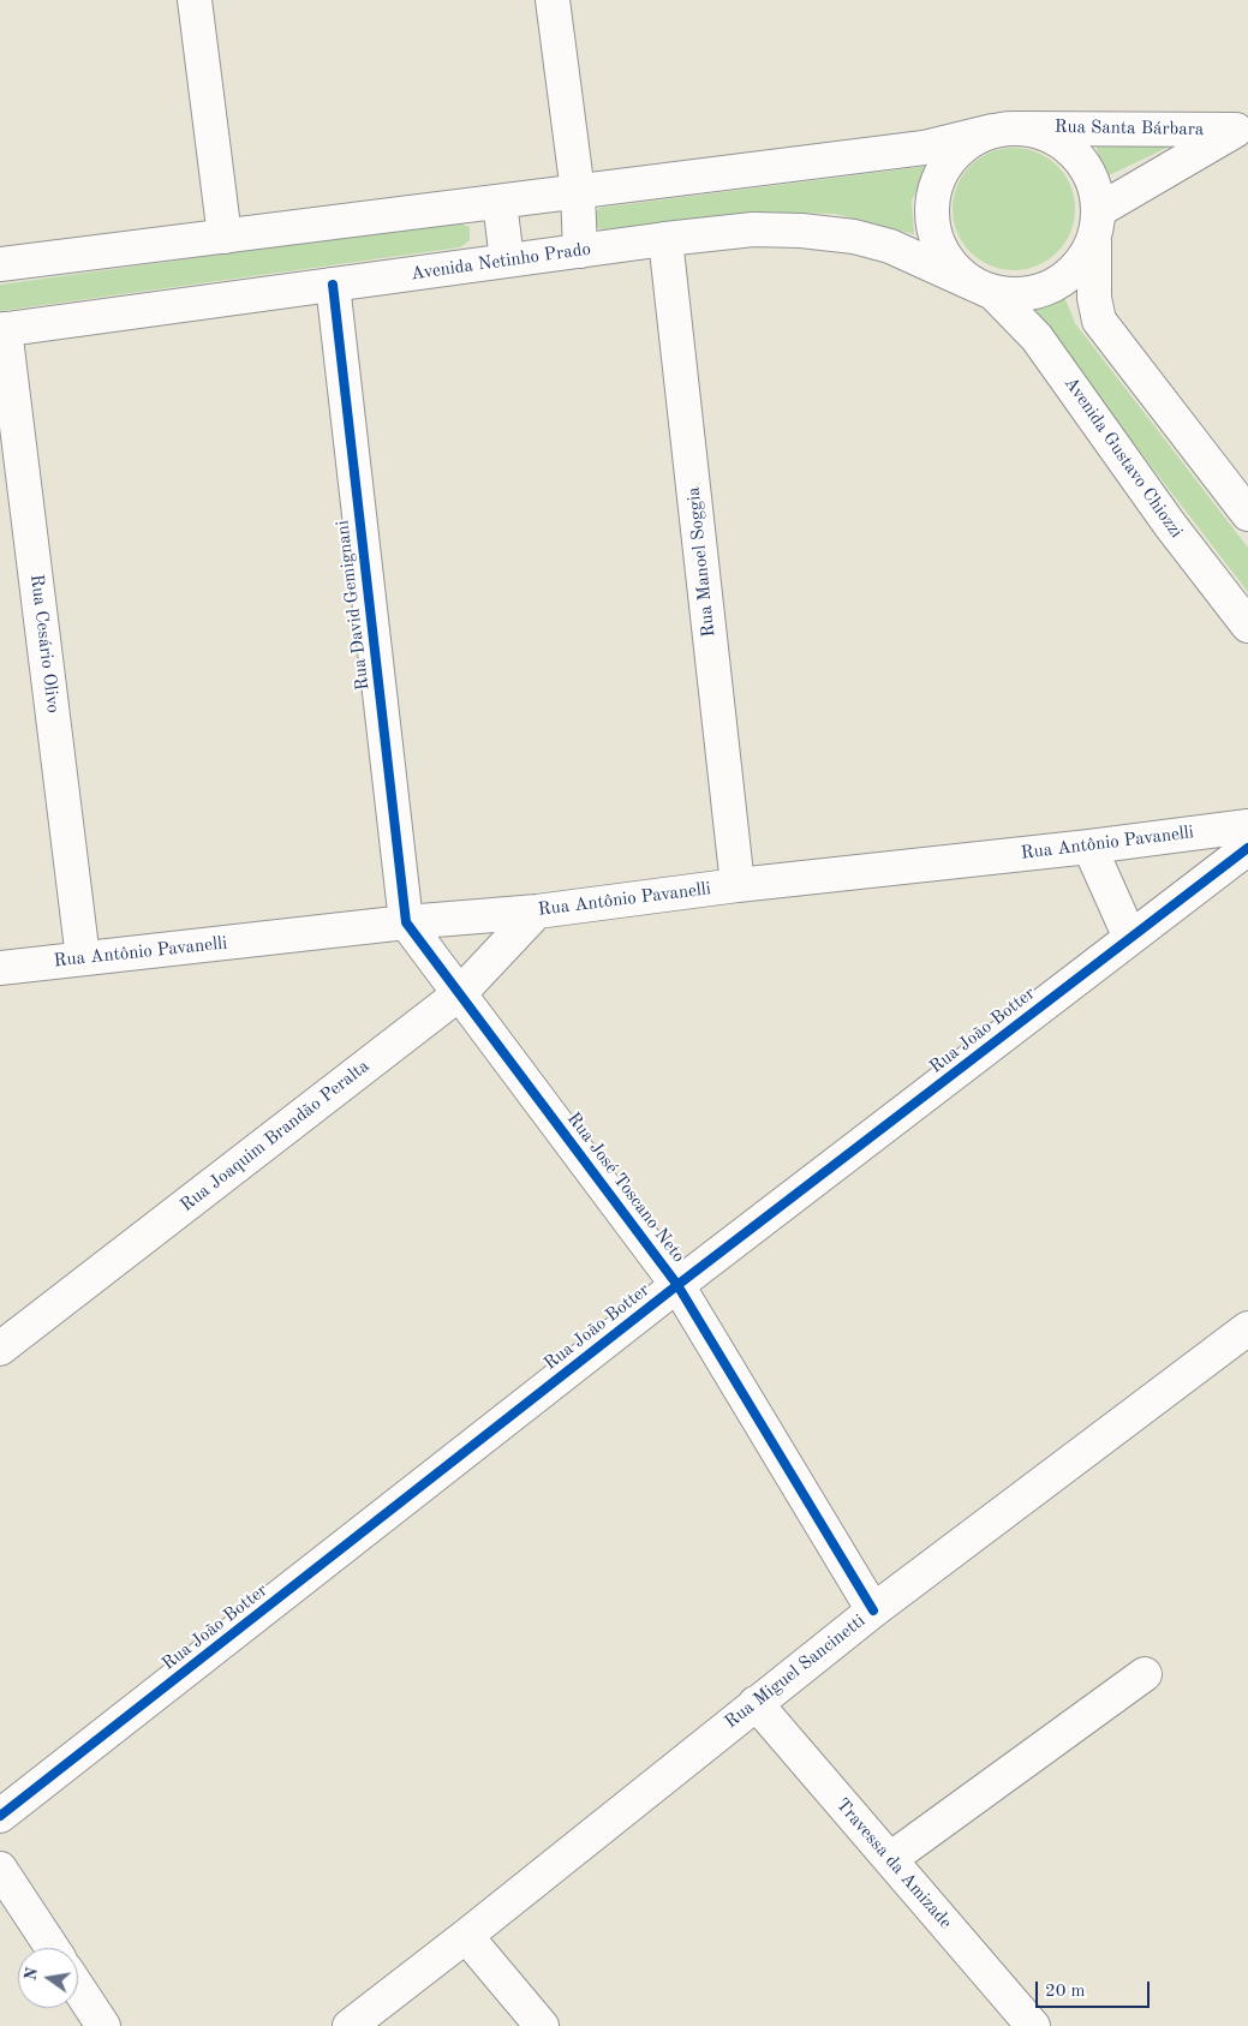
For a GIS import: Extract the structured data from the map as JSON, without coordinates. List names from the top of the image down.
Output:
{
  "streets": {
    "street": [
      "Rua Santa Bárbara",
      "Avenida Netinho Prado",
      "Avenida Gustavo Chiozzi",
      "Rua Manoel Soggia",
      "Rua David Gemignani",
      "Rua Cesário Olivo",
      "Rua Antônio Pavanelli",
      "Rua João Botter",
      "Rua Joaquim Brandão Peralta",
      "Rua José Toscano Neto",
      "Rua Miguel Sancinetti",
      "Travessa da Amizade"
    ]
  },
  "crossings": [
    ["Rua Santa Bárbara", "Avenida Netinho Prado"],
    ["Rua Santa Bárbara", "Avenida Gustavo Chiozzi"],
    ["Avenida Netinho Prado", "Avenida Gustavo Chiozzi"],
    ["Avenida Netinho Prado", "Rua Manoel Soggia"],
    ["Avenida Netinho Prado", "Rua David Gemignani"],
    ["Avenida Netinho Prado", "Rua Cesário Olivo"],
    ["Rua Manoel Soggia", "Rua Antônio Pavanelli"],
    ["Rua David Gemignani", "Rua Antônio Pavanelli"],
    ["Rua David Gemignani", "Rua José Toscano Neto"],
    ["Rua Cesário Olivo", "Rua Antônio Pavanelli"],
    ["Rua Antônio Pavanelli", "Rua Joaquim Brandão Peralta"],
    ["Rua Antônio Pavanelli", "Rua José Toscano Neto"],
    ["Rua João Botter", "Rua José Toscano Neto"],
    ["Rua Joaquim Brandão Peralta", "Rua José Toscano Neto"],
    ["Rua José Toscano Neto", "Rua Miguel Sancinetti"],
    ["Rua Miguel Sancinetti", "Travessa da Amizade"]
  ],
  "scale_bar": "20 m",
  "north": "left"
}
